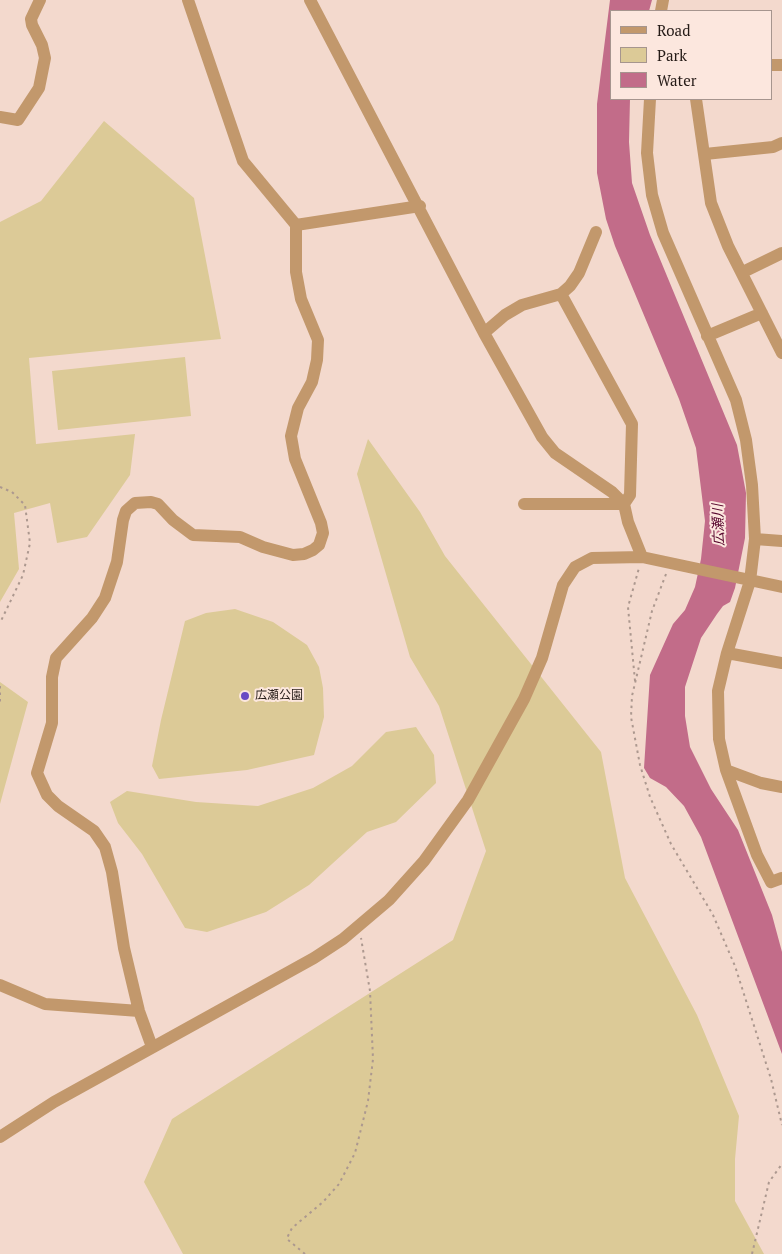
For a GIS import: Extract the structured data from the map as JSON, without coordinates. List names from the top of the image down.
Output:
{
  "water": ["広瀬川"],
  "places": ["広瀬公園"],
  "legend": ["Road", "Park", "Water"]
}
